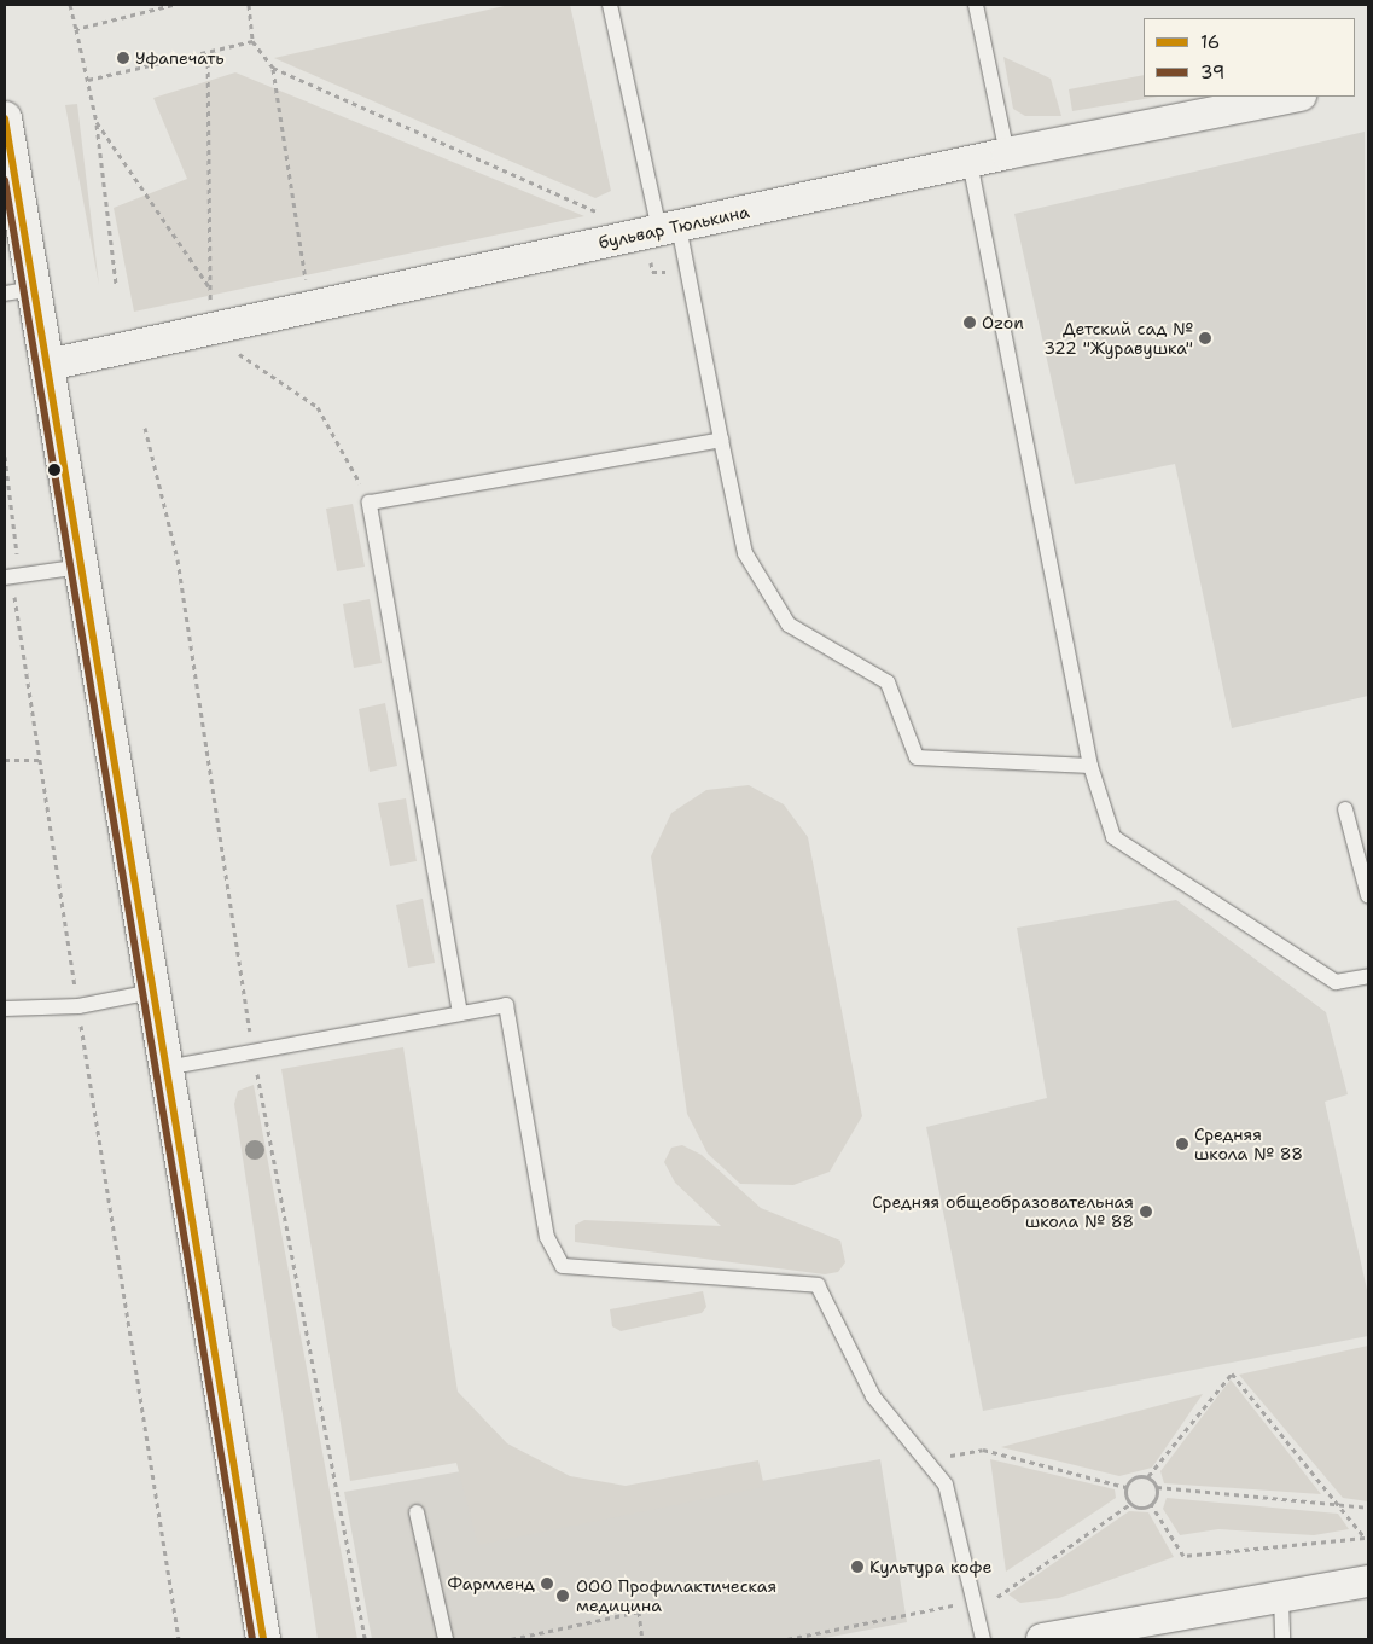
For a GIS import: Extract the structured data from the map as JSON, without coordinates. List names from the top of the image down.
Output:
{
  "streets": {
    "street": ["бульвар Тюлькина"]
  },
  "places": [
    "Уфапечать",
    "Ozon",
    "Детский сад № 322 \"Журавушка\"",
    "Средняя школа № 88",
    "Средняя общеобразовательная школа № 88",
    "Культура кофе",
    "Фармленд",
    "ООО Профилактическая медицина"
  ],
  "lines": ["transit line 16", "transit line 39"],
  "legend": ["16", "39"]
}
